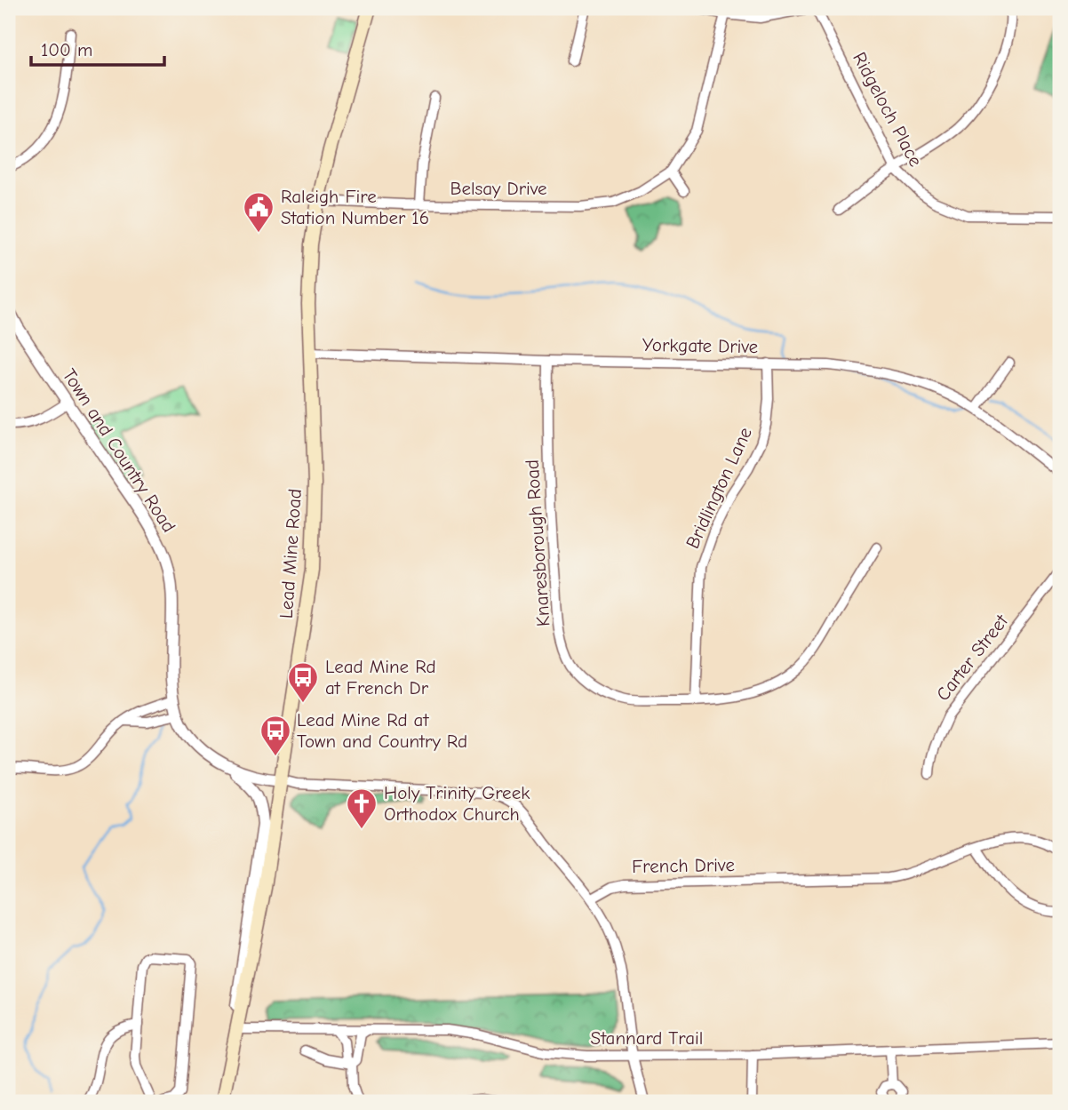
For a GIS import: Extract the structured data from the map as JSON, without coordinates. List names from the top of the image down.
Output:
{
  "streets": {
    "main road": ["Lead Mine Road"],
    "street": [
      "Ridgeloch Place",
      "Belsay Drive",
      "Yorkgate Drive",
      "Town and Country Road",
      "Bridlington Lane",
      "Knaresborough Road",
      "Carter Street",
      "French Drive",
      "Stannard Trail"
    ]
  },
  "crossings": [
    ["Belsay Drive", "Lead Mine Road"],
    ["Yorkgate Drive", "Bridlington Lane"],
    ["Yorkgate Drive", "Knaresborough Road"],
    ["Yorkgate Drive", "Lead Mine Road"],
    ["Town and Country Road", "Lead Mine Road"],
    ["Bridlington Lane", "Knaresborough Road"],
    ["Lead Mine Road", "Stannard Trail"]
  ],
  "places": {
    "public building": ["Raleigh Fire Station Number 16"],
    "bus stop": ["Lead Mine Rd at French Dr", "Lead Mine Rd at Town and Country Rd"],
    "church": ["Holy Trinity Greek Orthodox Church"]
  },
  "scale_bar": "100 m"
}
